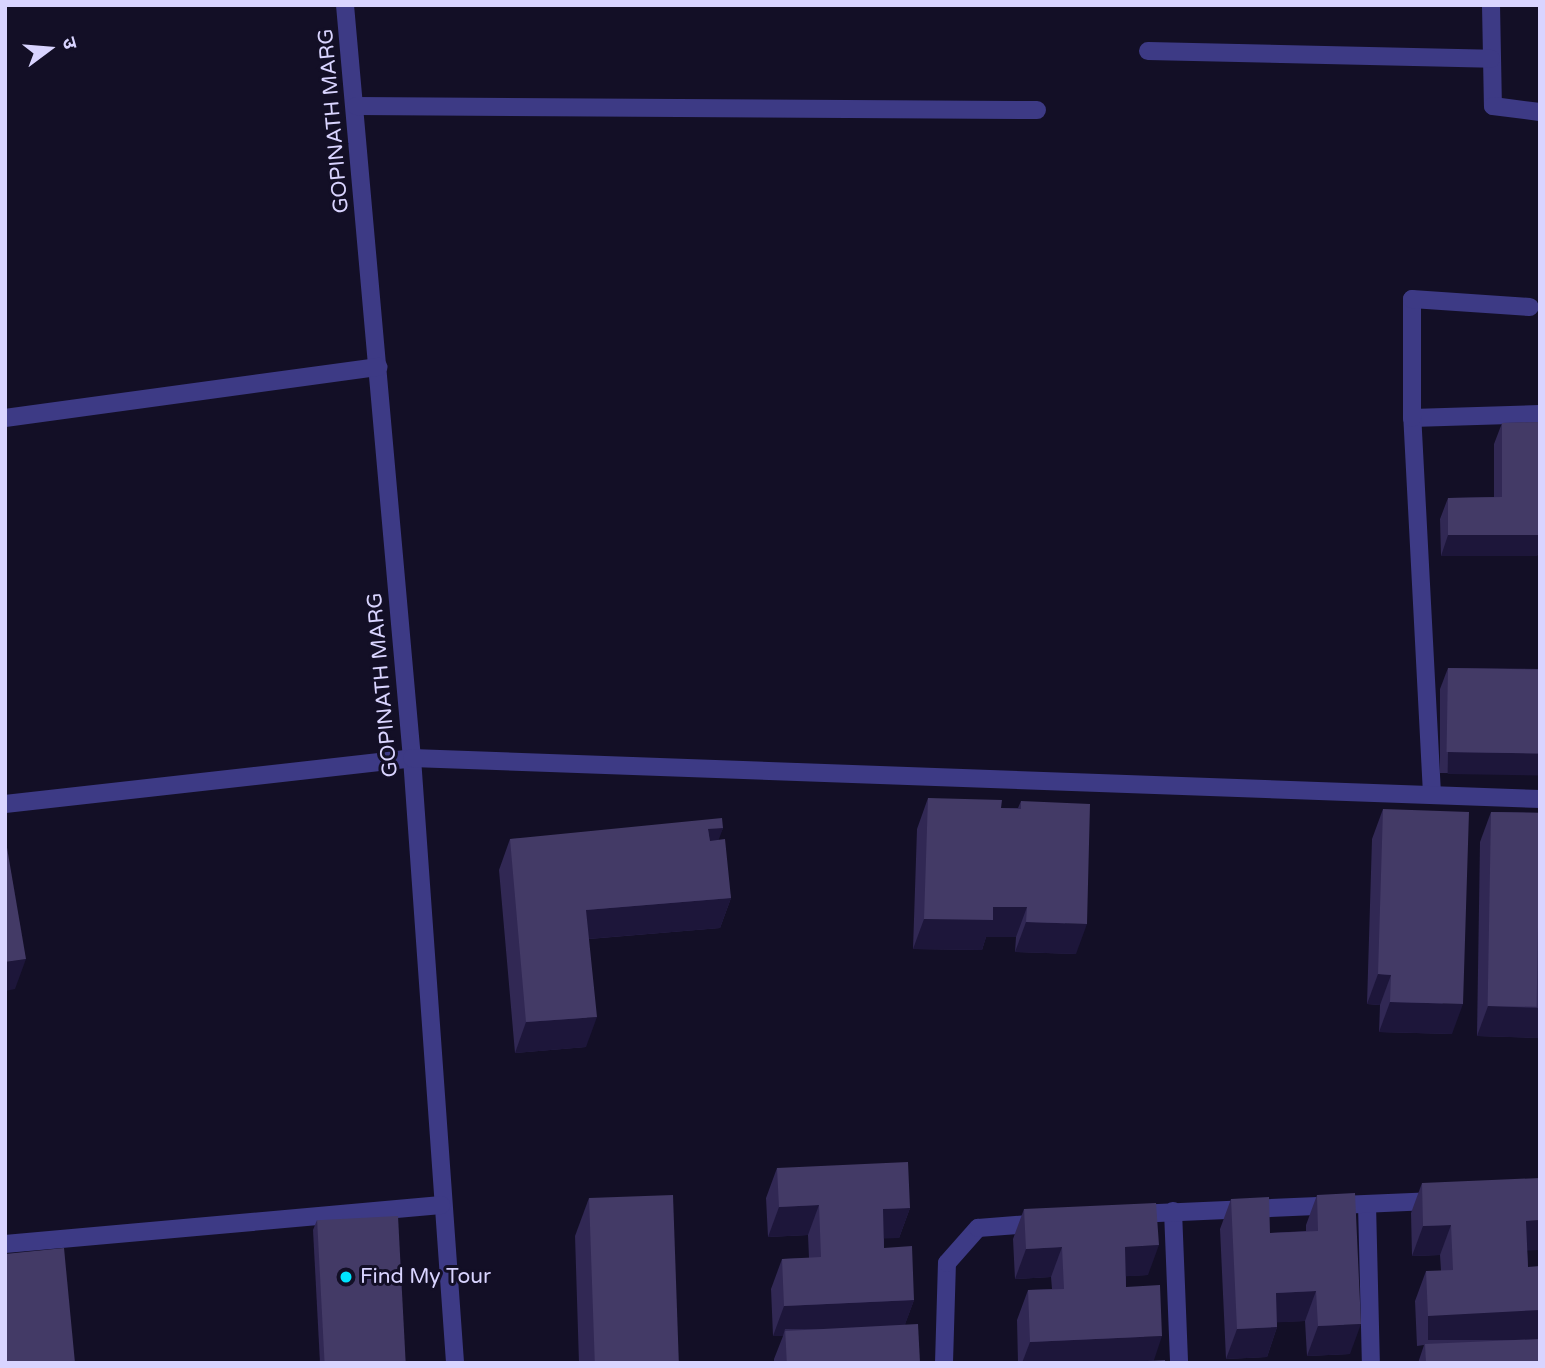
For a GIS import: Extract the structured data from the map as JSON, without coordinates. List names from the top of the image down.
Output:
{
  "streets": {
    "street": ["GOPINATH MARG"]
  },
  "places": ["Find My Tour"],
  "north": "right"
}
